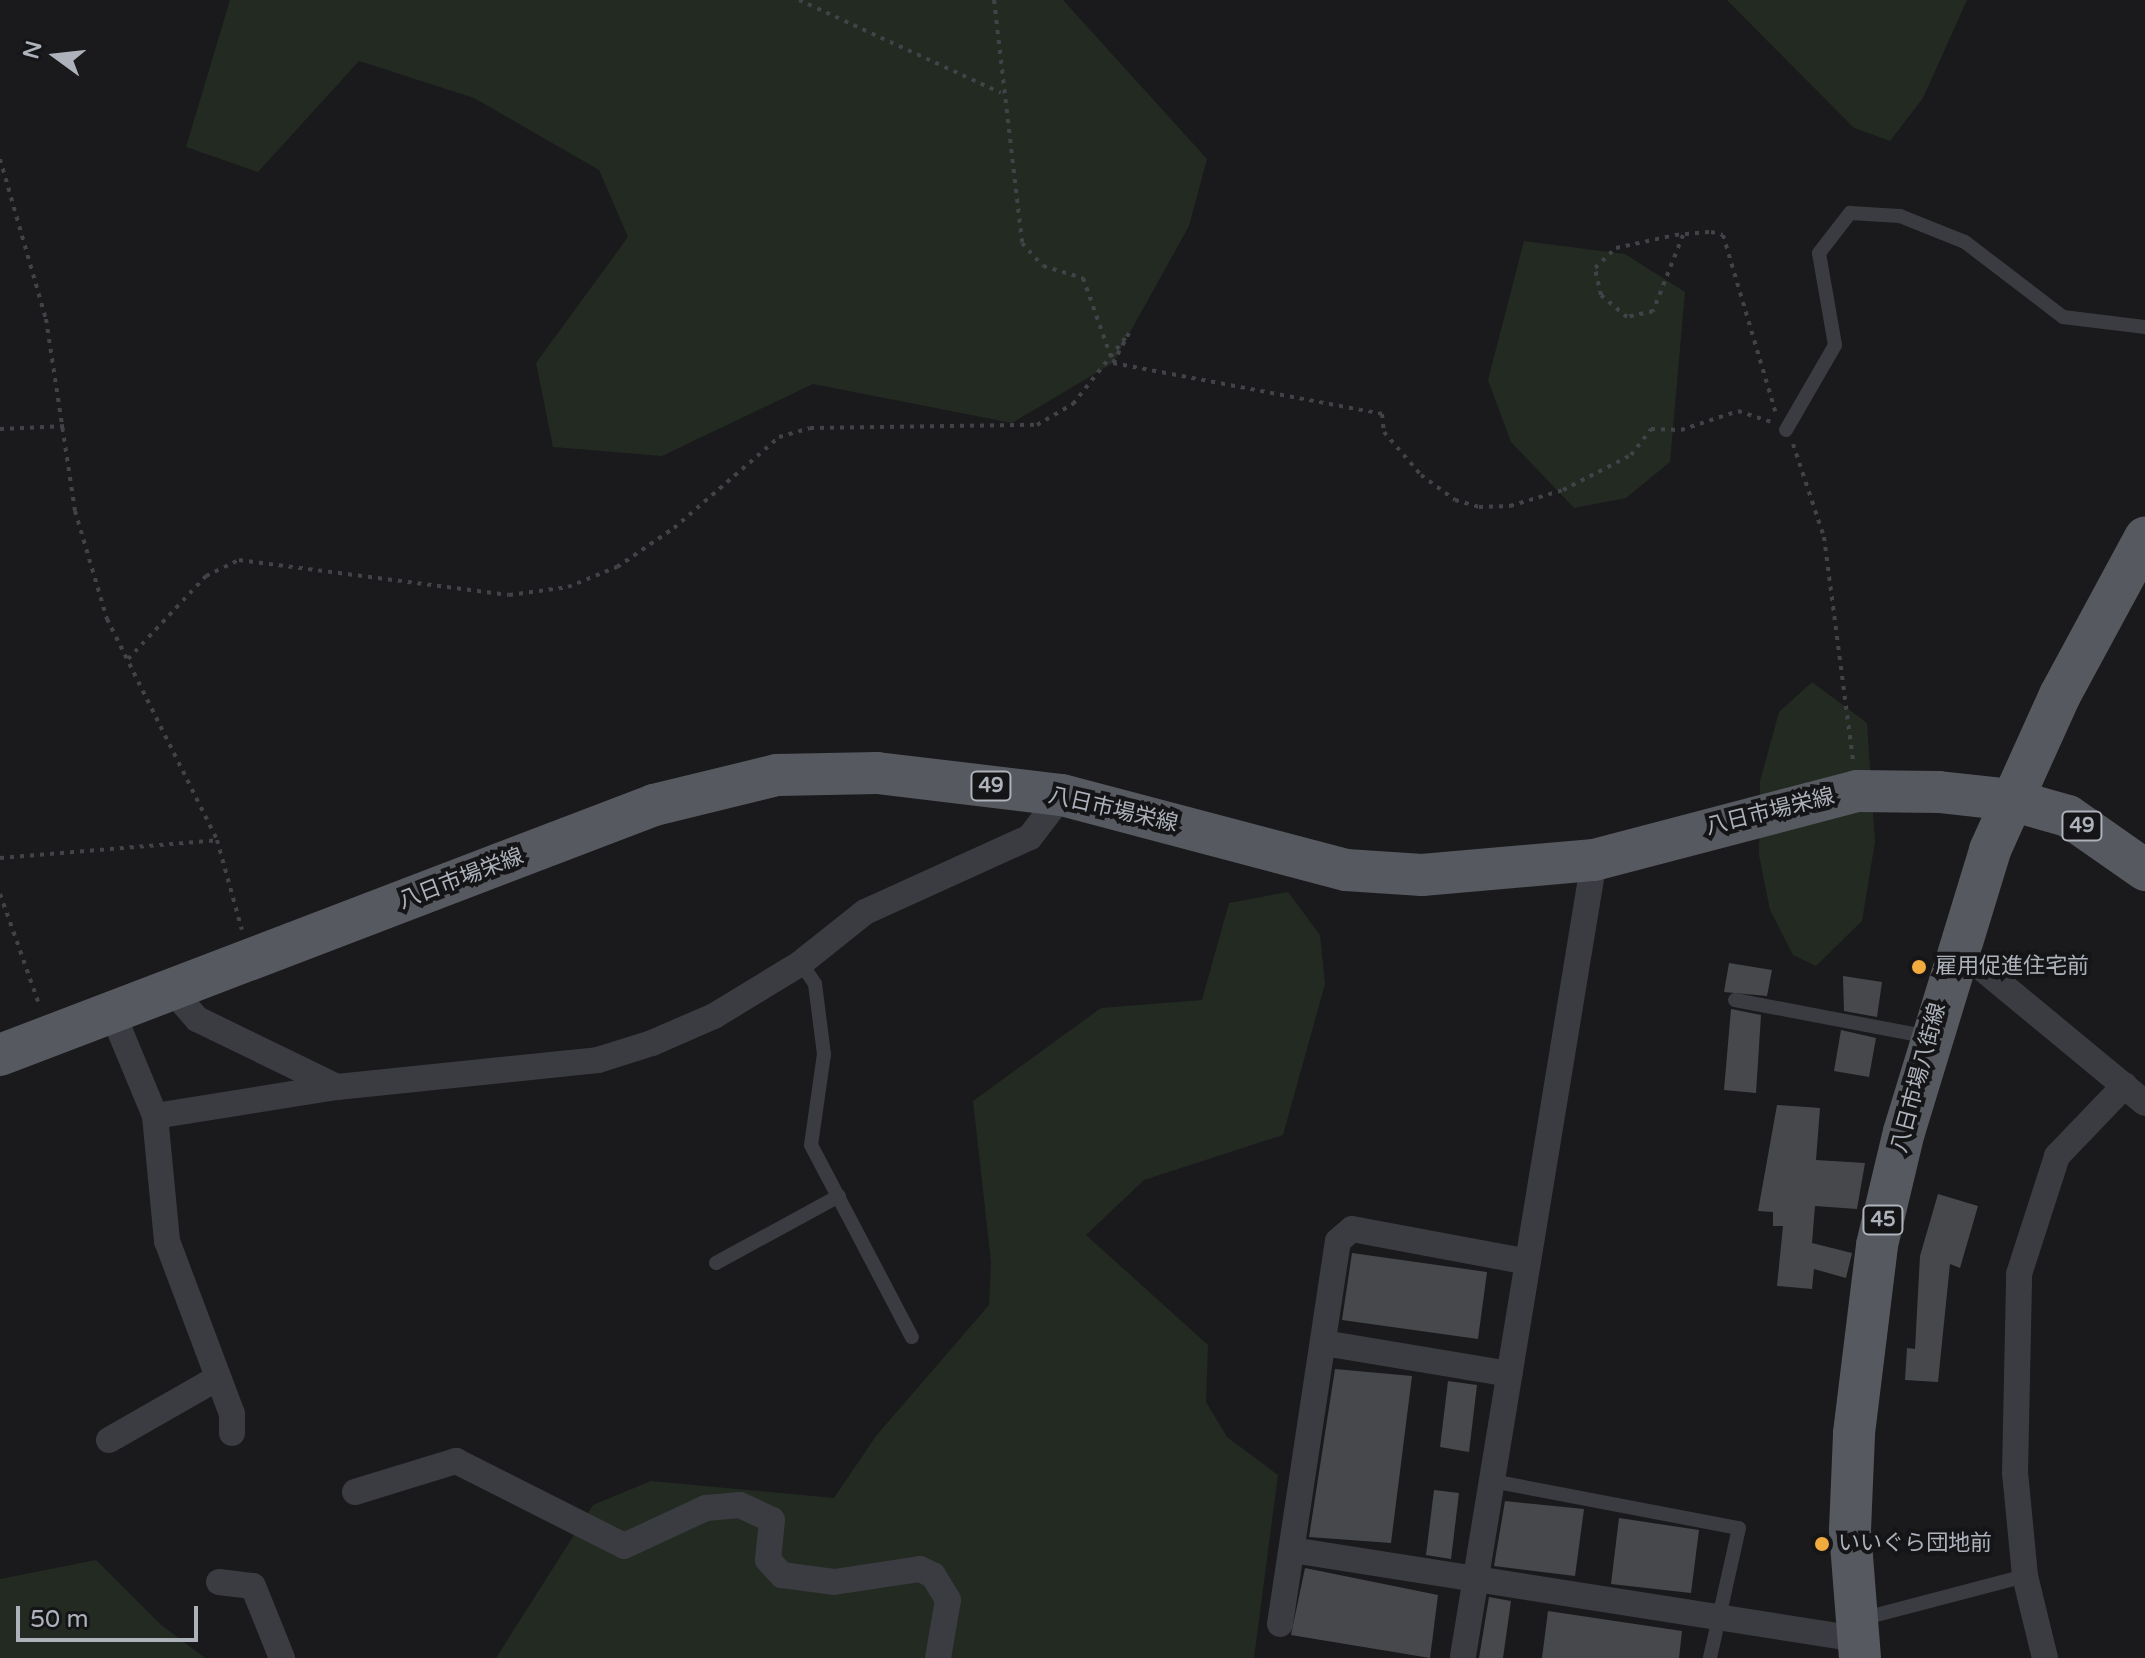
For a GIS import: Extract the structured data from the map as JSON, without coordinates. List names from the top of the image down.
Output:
{
  "streets": {
    "main road": [
      "49",
      "八日市場栄線",
      "八日市場八街線",
      "45"
    ]
  },
  "crossings": [
    ["八日市場栄線", "八日市場八街線"]
  ],
  "places": ["雇用促進住宅前", "いいぐら団地前"],
  "scale_bar": "50 m",
  "north": "left"
}
